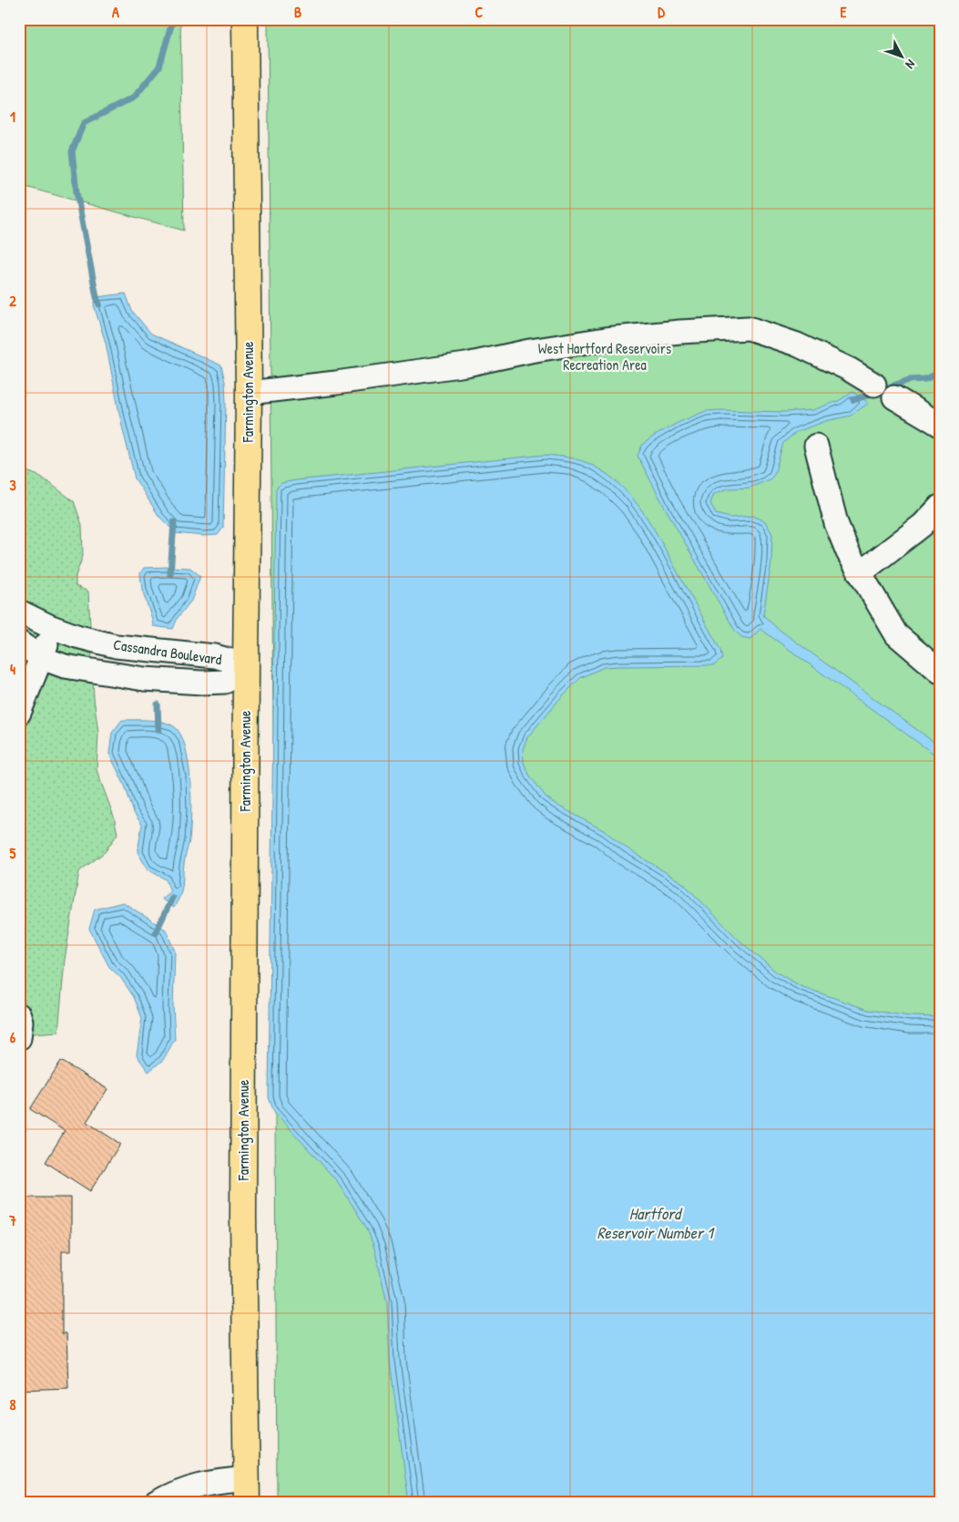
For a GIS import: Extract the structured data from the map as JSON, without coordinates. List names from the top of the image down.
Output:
{
  "streets": {
    "main road": ["Farmington Avenue"],
    "street": ["Cassandra Boulevard"]
  },
  "crossings": [
    ["Farmington Avenue", "Cassandra Boulevard"]
  ],
  "water": ["Hartford Reservoir Number 1"],
  "parks": ["West Hartford Reservoirs Recreation Area"],
  "north": "bottom right",
  "grid": {
    "columns": [
      "A",
      "B",
      "C",
      "D",
      "E"
    ],
    "rows": [
      "1",
      "2",
      "3",
      "4",
      "5",
      "6",
      "7",
      "8"
    ]
  }
}
